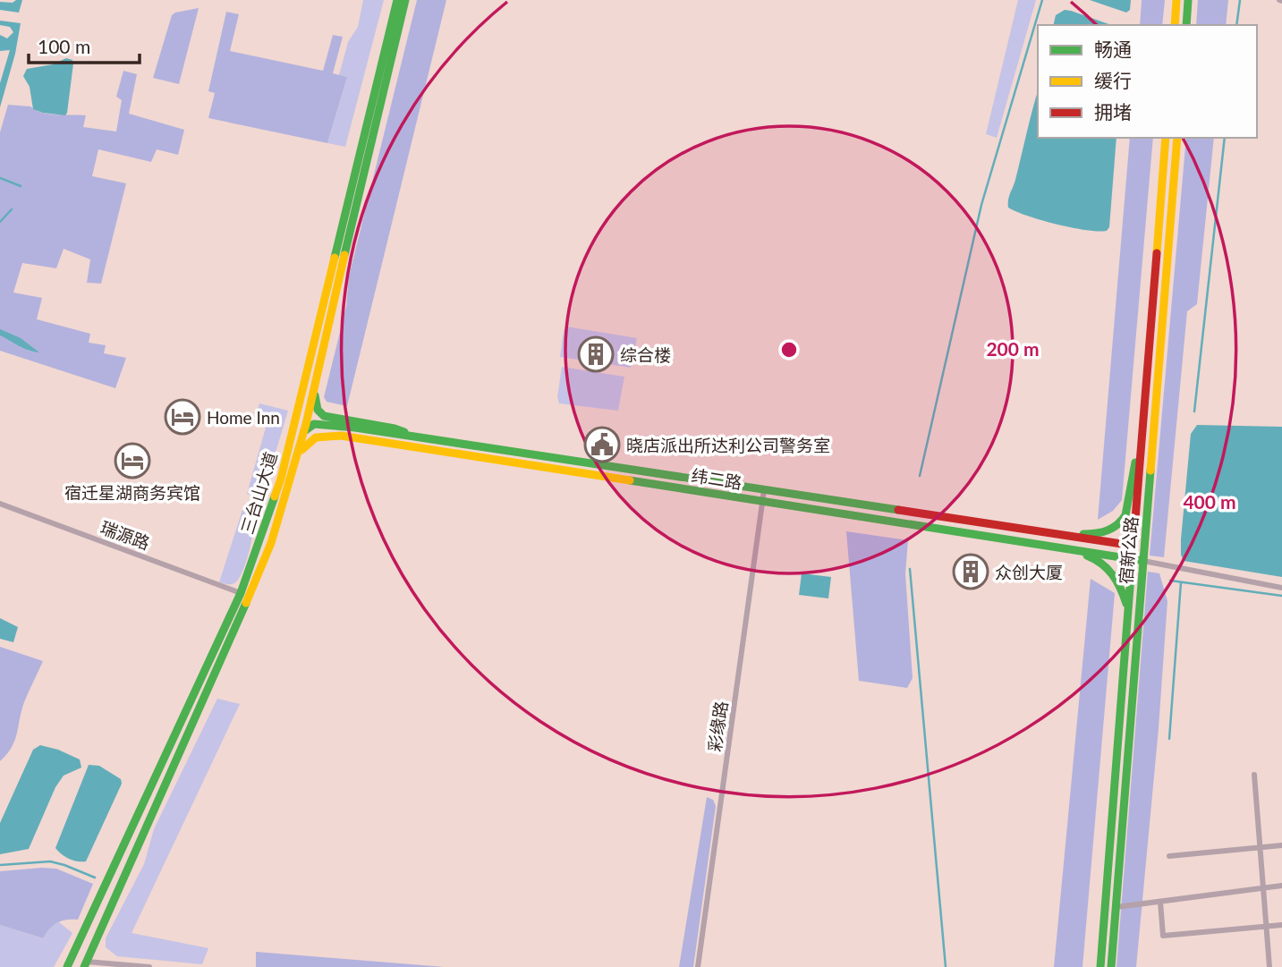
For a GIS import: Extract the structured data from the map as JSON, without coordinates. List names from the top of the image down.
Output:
{
  "streets": {
    "main road": ["纬二路", "三台山大道", "宿新公路"],
    "street": ["瑞源路", "彩缘路"]
  },
  "crossings": [
    ["纬二路", "三台山大道"],
    ["纬二路", "宿新公路"],
    ["纬二路", "彩缘路"],
    ["三台山大道", "瑞源路"]
  ],
  "places": {
    "building": ["综合楼", "众创大厦"],
    "hotel": ["Home Inn", "宿迁星湖商务宾馆"],
    "public building": ["晓店派出所达利公司警务室"]
  },
  "legend": ["畅通", "缓行", "拥堵"],
  "scale_bar": "100 m",
  "rings": ["200 m", "400 m"]
}
